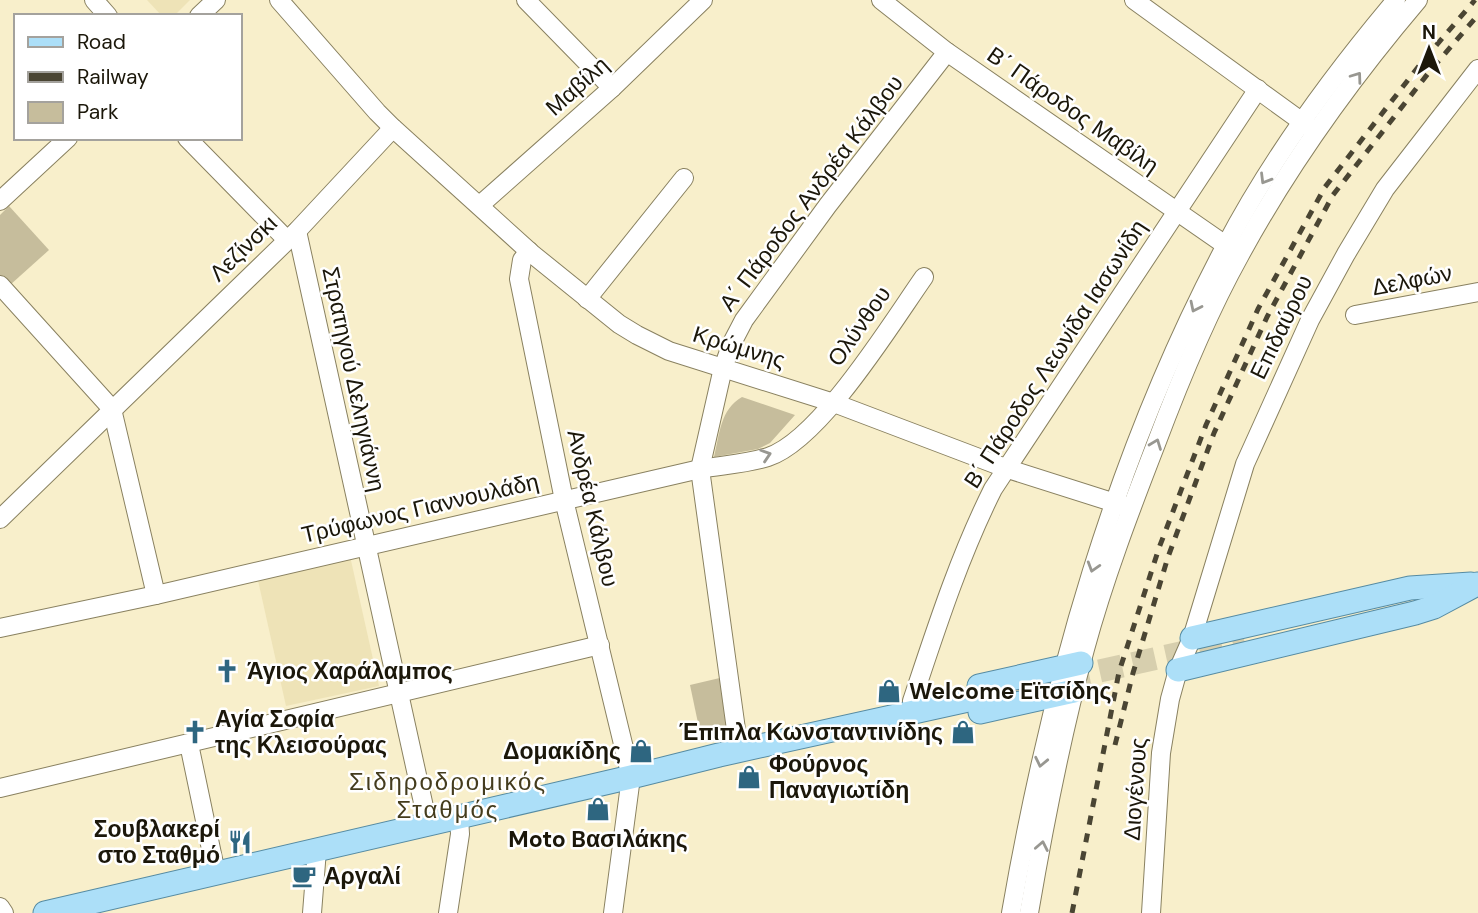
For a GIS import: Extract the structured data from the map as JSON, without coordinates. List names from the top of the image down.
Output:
{
  "streets": {
    "street": [
      "Μαβίλη",
      "Β΄ Πάροδος Μαβίλη",
      "Α΄ Πάροδος Ανδρέα Κάλβου",
      "Λεζίνσκι",
      "Δελφών",
      "Ολύνθου",
      "Επιδαύρου",
      "Κρώμνης",
      "Β΄ Πάροδος Λεωνίδα Ιασωνίδη",
      "Στρατηγού Δεληγιάννη",
      "Τρύφωνος Γιαννουλάδη",
      "Ανδρέα Κάλβου",
      "Διογένους"
    ]
  },
  "crossings": [
    ["Μαβίλη", "Κρώμνης"],
    ["Β΄ Πάροδος Μαβίλη", "Α΄ Πάροδος Ανδρέα Κάλβου"],
    ["Β΄ Πάροδος Μαβίλη", "Β΄ Πάροδος Λεωνίδα Ιασωνίδη"],
    ["Α΄ Πάροδος Ανδρέα Κάλβου", "Κρώμνης"],
    ["Α΄ Πάροδος Ανδρέα Κάλβου", "Τρύφωνος Γιαννουλάδη"],
    ["Λεζίνσκι", "Κρώμνης"],
    ["Λεζίνσκι", "Στρατηγού Δεληγιάννη"],
    ["Ολύνθου", "Κρώμνης"],
    ["Ολύνθου", "Τρύφωνος Γιαννουλάδη"],
    ["Επιδαύρου", "Διογένους"],
    ["Κρώμνης", "Β΄ Πάροδος Λεωνίδα Ιασωνίδη"],
    ["Κρώμνης", "Τρύφωνος Γιαννουλάδη"],
    ["Κρώμνης", "Ανδρέα Κάλβου"],
    ["Στρατηγού Δεληγιάννη", "Τρύφωνος Γιαννουλάδη"],
    ["Τρύφωνος Γιαννουλάδη", "Ανδρέα Κάλβου"]
  ],
  "districts": ["Σιδηροδρομικός Σταθμός"],
  "places": {
    "church": ["Άγιος Χαράλαμπος", "Αγία Σοφία της Κλεισούρας"],
    "shop": [
      "Welcome Eϊτσίδης",
      "Έπιπλα Κωνσταντινίδης",
      "Δομακίδης",
      "Φούρνος Παναγιωτίδη",
      "Moto Bασιλάκης"
    ],
    "restaurant": ["Σουβλακερί στο Σταθμό"],
    "cafe": ["Αργαλί"]
  },
  "legend": ["Road", "Railway", "Park"],
  "north": "top"
}
